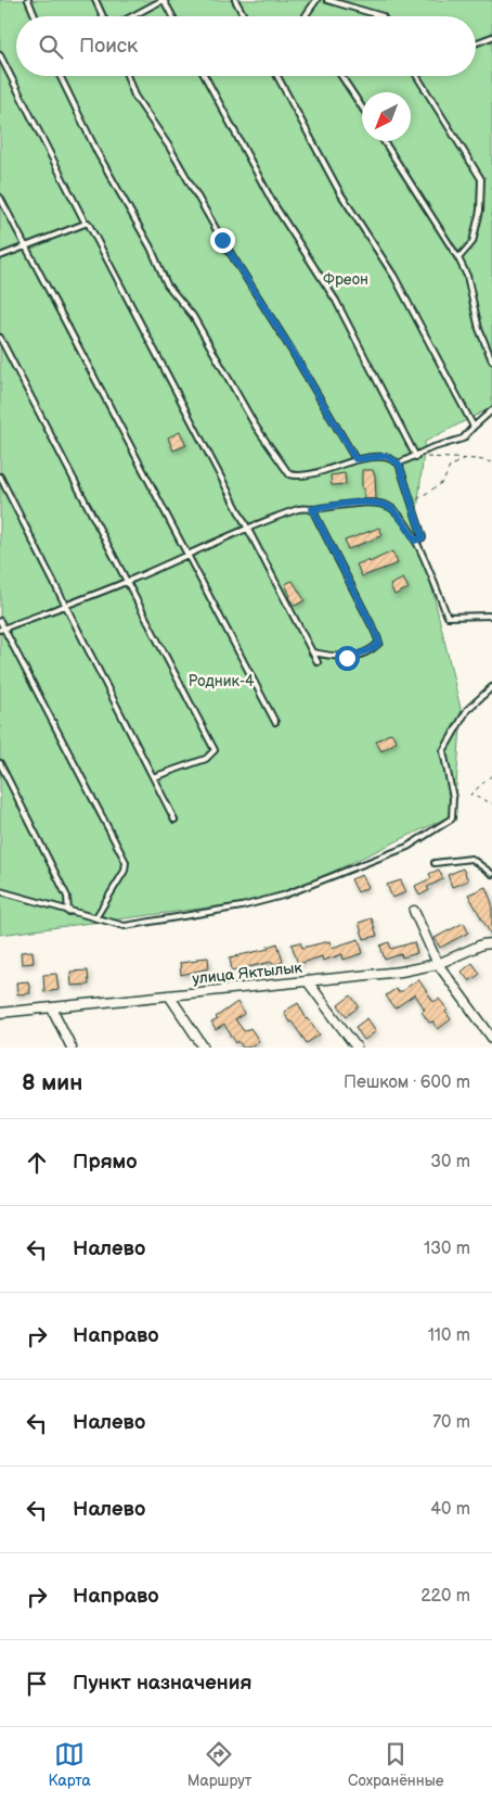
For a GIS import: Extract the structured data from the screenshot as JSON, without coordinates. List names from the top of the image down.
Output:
{
  "streets": {
    "street": ["улица Яктылык"]
  },
  "parks": ["Фреон", "Родник-4"],
  "north": "bottom left",
  "page": {
    "search": "Поиск",
    "heading": ["8 мин", "Пешком · 600 m"],
    "list": [
      ["Прямо", "30 m"],
      ["Налево", "130 m"],
      ["Направо", "110 m"],
      ["Налево", "70 m"],
      ["Налево", "40 m"],
      ["Направо", "220 m"],
      "Пункт назначения"
    ],
    "nav": ["Карта", "Маршрут", "Сохранённые"]
  }
}
